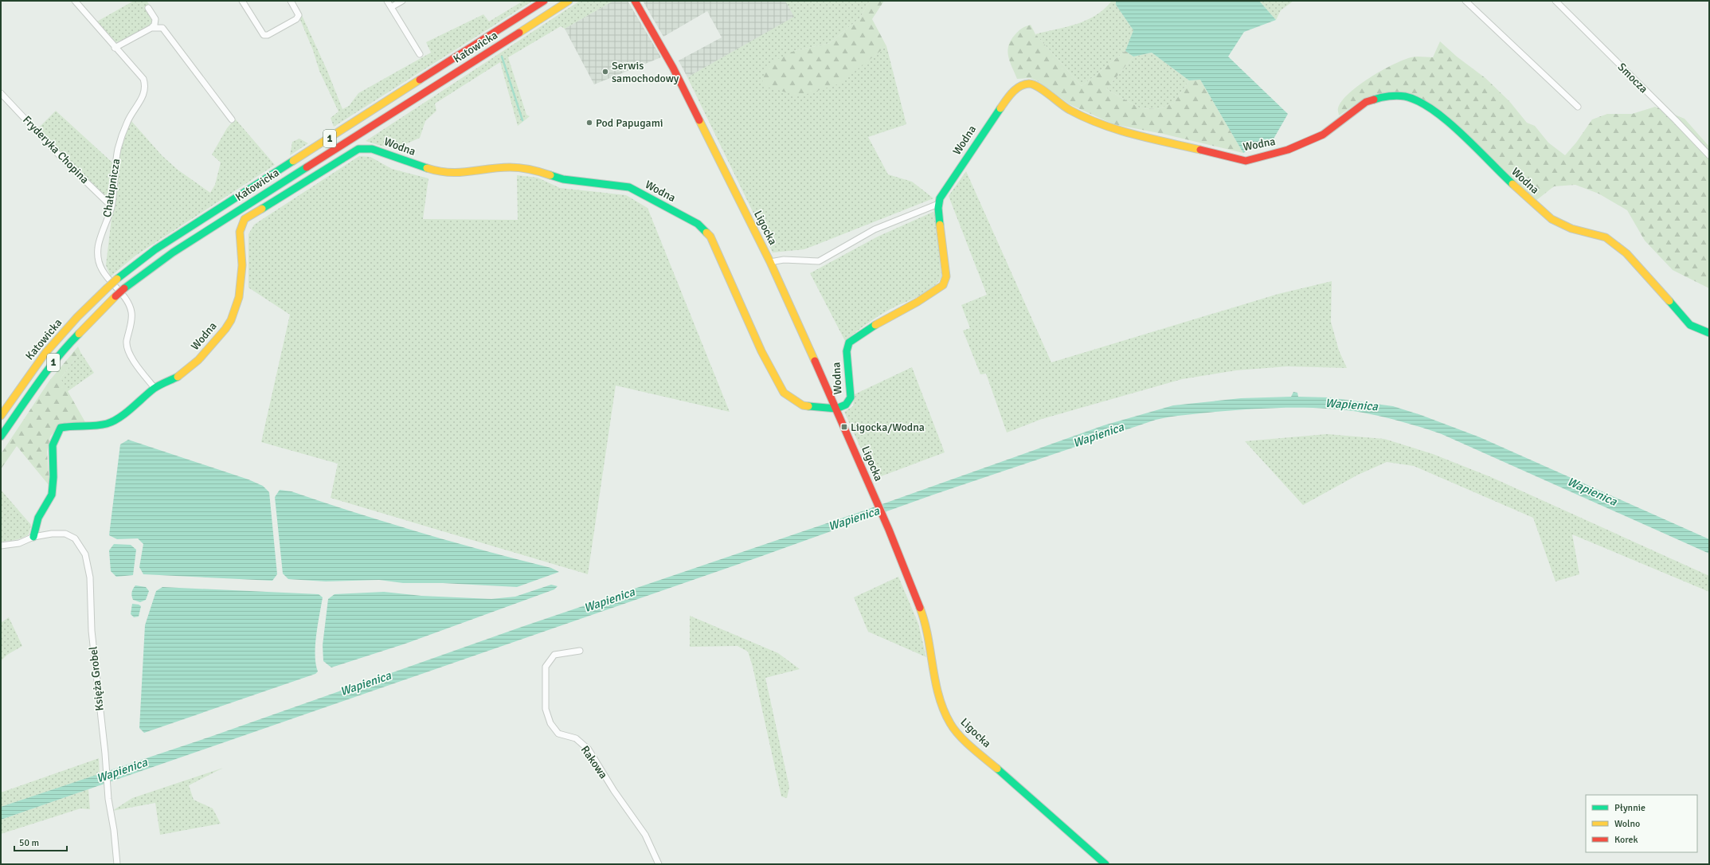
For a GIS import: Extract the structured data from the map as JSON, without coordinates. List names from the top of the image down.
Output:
{
  "streets": {
    "street": [
      "Katowicka",
      "Smocza",
      "1",
      "Wodna",
      "Fryderyka Chopina",
      "Chałupnicza",
      "Ligocka",
      "Księża Grobel",
      "Rakowa"
    ]
  },
  "crossings": [
    ["Wodna", "Chałupnicza"],
    ["Wodna", "Ligocka"],
    ["Wodna", "Księża Grobel"],
    ["Fryderyka Chopina", "Chałupnicza"]
  ],
  "water": ["Wapienica"],
  "places": {
    "other": ["Serwis samochodowy", "Pod Papugami"],
    "transit": ["Ligocka/Wodna"]
  },
  "legend": ["Płynnie", "Wolno", "Korek"],
  "scale_bar": "50 m"
}
